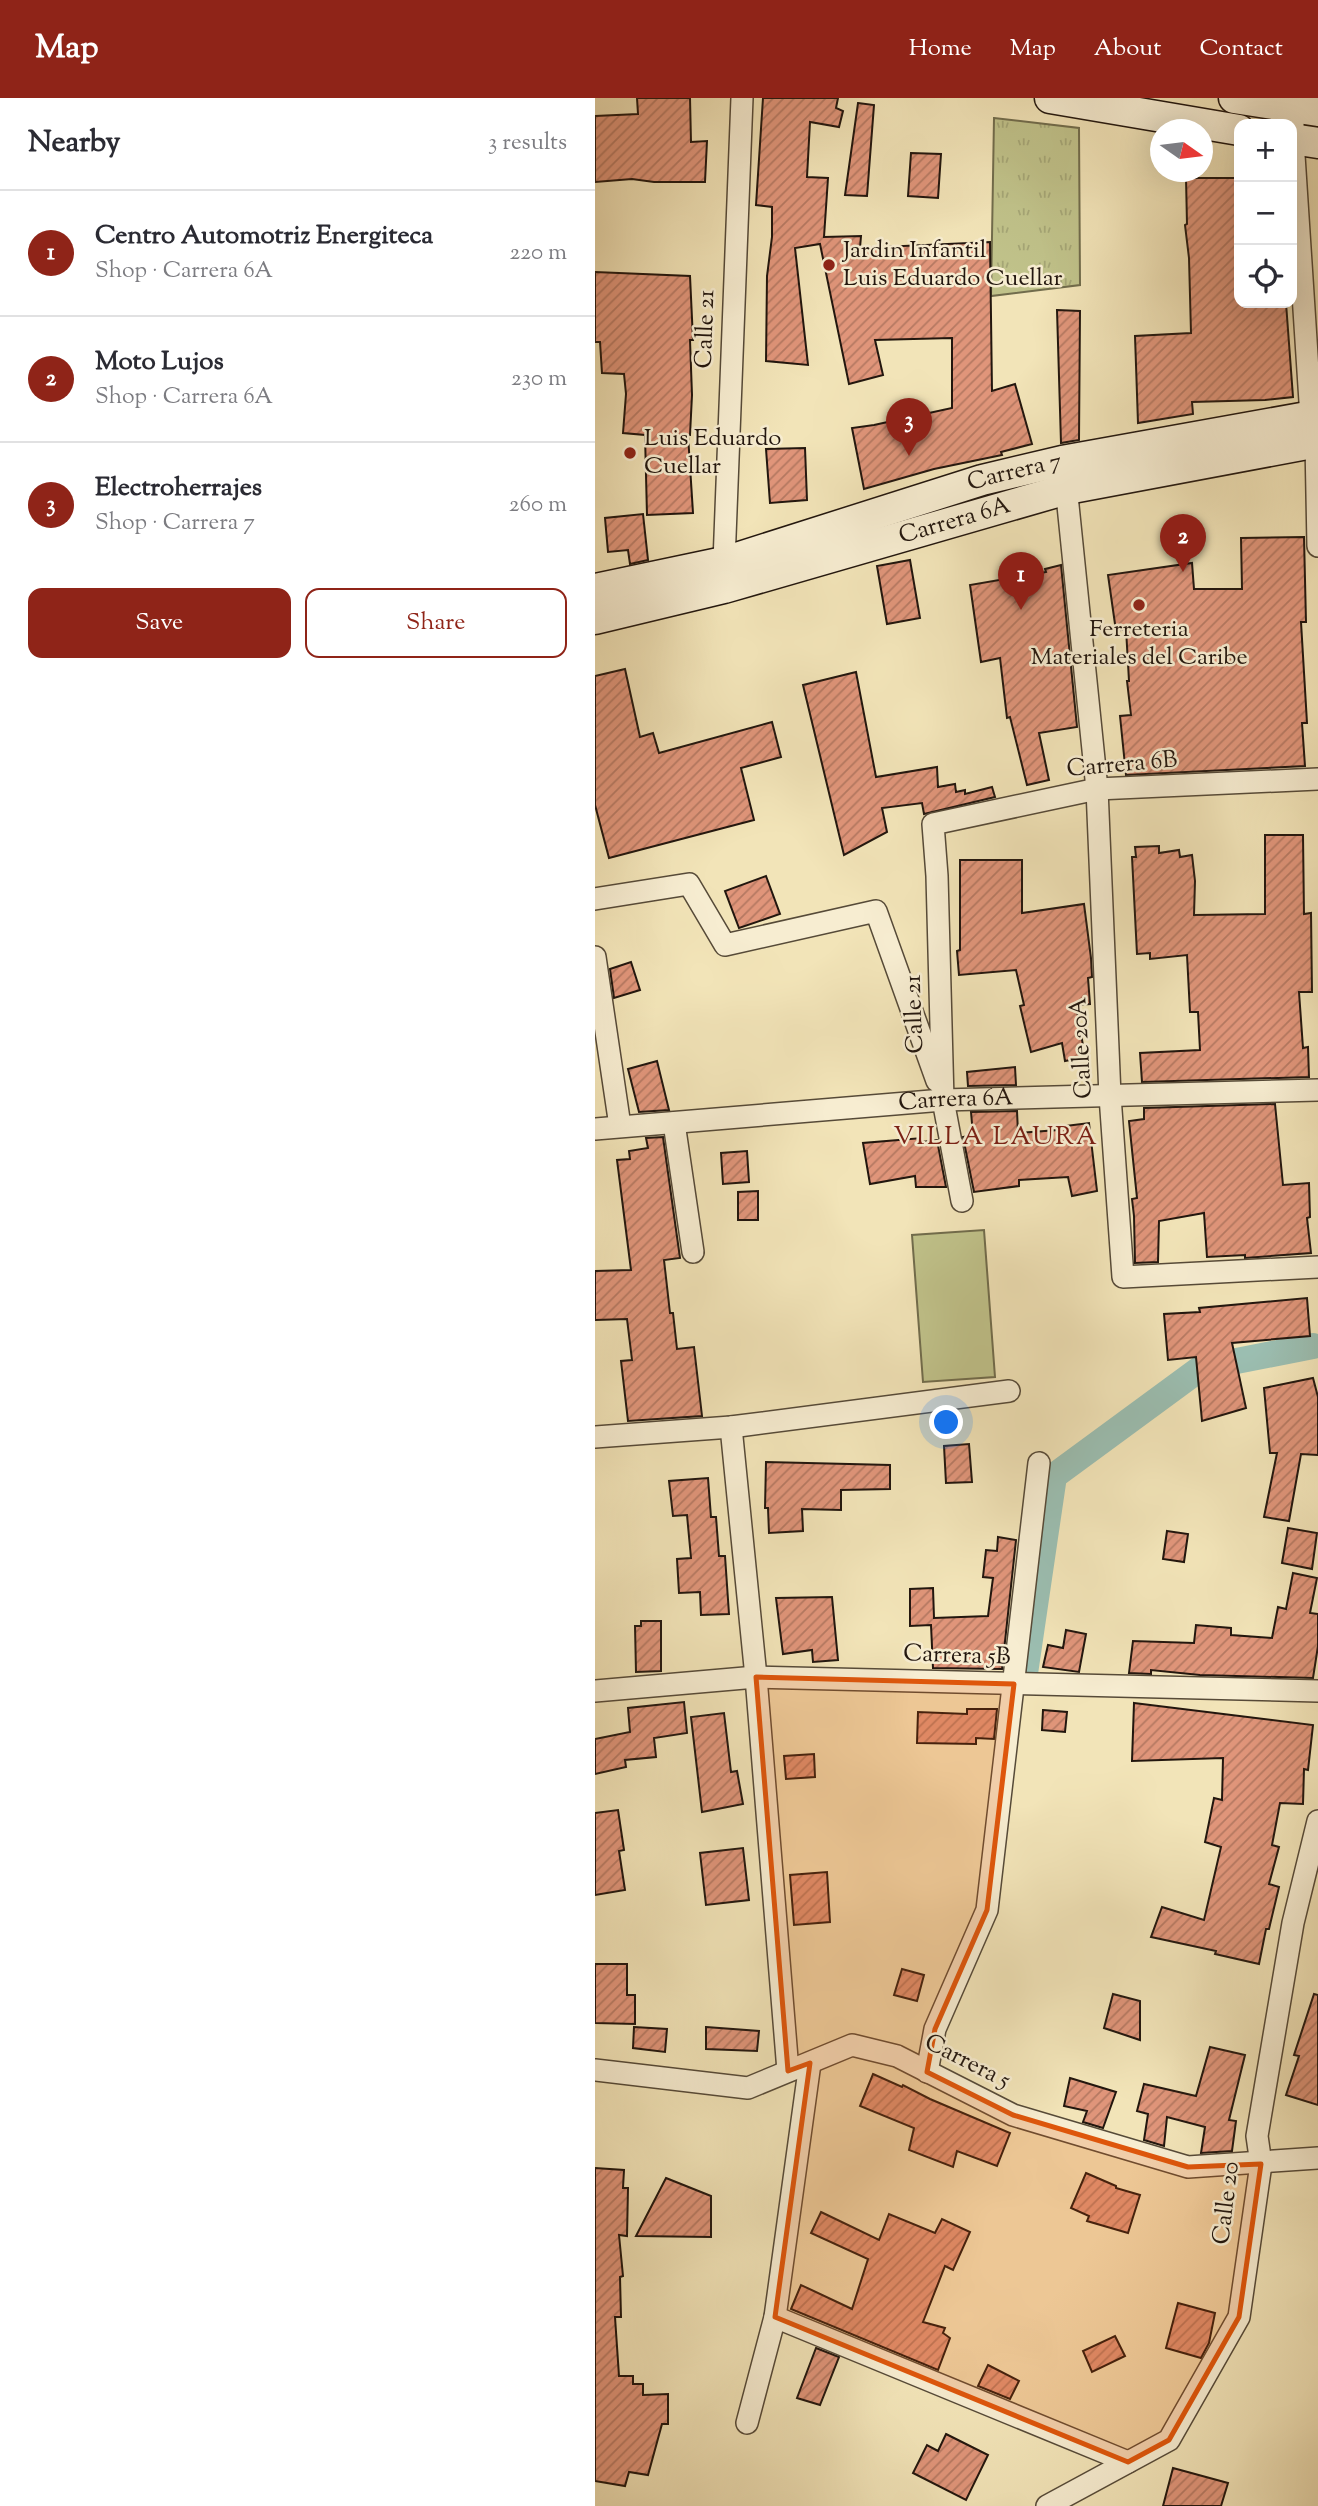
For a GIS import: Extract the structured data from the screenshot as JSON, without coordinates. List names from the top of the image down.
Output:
{
  "streets": {
    "main road": ["Carrera 7", "Carrera 6A"],
    "street": [
      "Calle 21",
      "Carrera 6B",
      "Calle 20A",
      "Carrera 5B",
      "Carrera 5",
      "Calle 20"
    ]
  },
  "crossings": [
    ["Calle 21", "Carrera 7"],
    ["Calle 21", "Carrera 6A"],
    ["Calle 21", "Carrera 6B"],
    ["Carrera 7", "Carrera 6A"],
    ["Carrera 7", "Calle 20A"],
    ["Carrera 6A", "Calle 20A"],
    ["Carrera 6B", "Calle 20A"],
    ["Carrera 5", "Calle 20"]
  ],
  "districts": ["VILLA LAURA"],
  "places": ["Jardin Infantil Luis Eduardo Cuellar", "Luis Eduardo Cuellar", "Ferreteria Materiales del Caribe"],
  "north": "right",
  "page": {
    "header": "Map",
    "nav": [
      "Home",
      "Map",
      "About",
      "Contact"
    ],
    "heading": ["Nearby", "3 results"],
    "map_buttons": ["+", "−"],
    "list": [
      {
        "mark": "1",
        "name": "Centro Automotriz Energiteca",
        "note": "Shop · Carrera 6A",
        "value": "220 m"
      },
      {
        "mark": "2",
        "name": "Moto Lujos",
        "note": "Shop · Carrera 6A",
        "value": "230 m"
      },
      {
        "mark": "3",
        "name": "Electroherrajes",
        "note": "Shop · Carrera 7",
        "value": "260 m"
      }
    ],
    "pins": ["3", "2", "1"],
    "buttons": ["Save", "Share"]
  }
}
